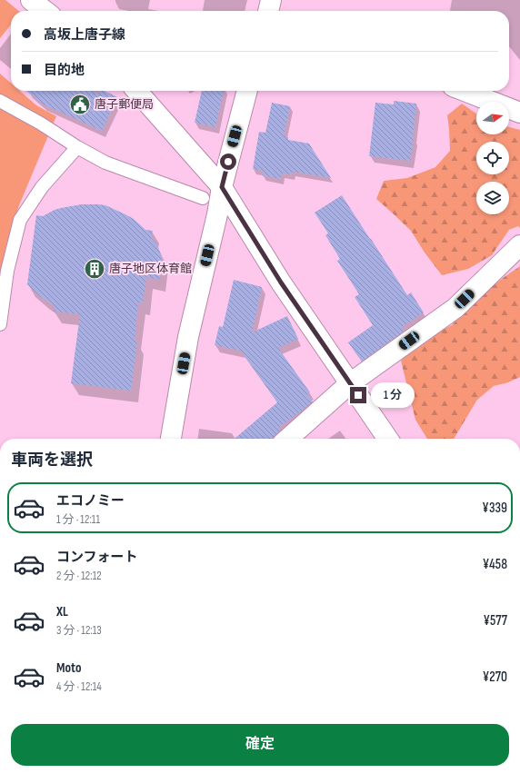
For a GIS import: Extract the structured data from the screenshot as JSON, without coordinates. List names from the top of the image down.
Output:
{
  "places": {
    "public building": ["唐子郵便局"],
    "building": ["唐子地区体育館"]
  },
  "north": "right",
  "page": {
    "banner": ["高坂上唐子線", "目的地"],
    "bubble": "1 分",
    "heading": "車両を選択",
    "list": [
      {
        "name": "エコノミー",
        "note": "1 分 · 12:11",
        "value": "¥339"
      },
      {
        "name": "コンフォート",
        "note": "2 分 · 12:12",
        "value": "¥458"
      },
      {
        "name": "XL",
        "note": "3 分 · 12:13",
        "value": "¥577"
      },
      {
        "name": "Moto",
        "note": "4 分 · 12:14",
        "value": "¥270"
      }
    ],
    "buttons": "確定"
  }
}
